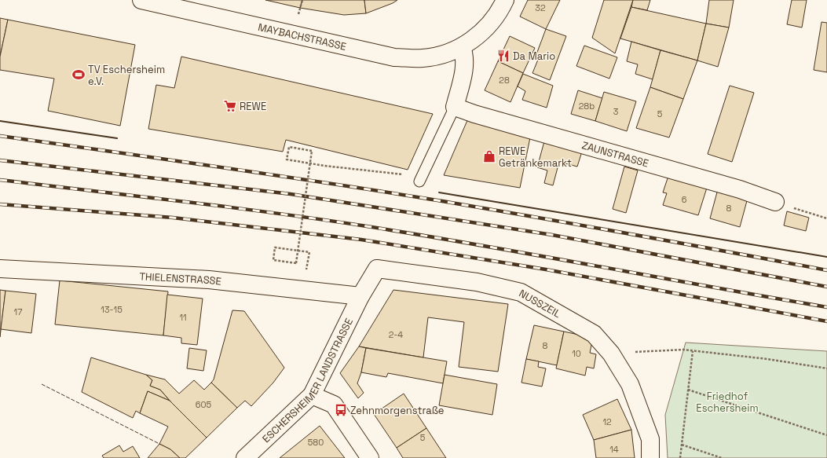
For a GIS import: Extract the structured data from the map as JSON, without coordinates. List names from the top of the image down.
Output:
{
  "streets": {
    "street": [
      "MAYBACHSTRASSE",
      "ZAUNSTRASSE",
      "THIELENSTRASSE",
      "NUSSZEIL",
      "ESCHERSHEIMER LANDSTRASSE"
    ]
  },
  "crossings": [
    ["THIELENSTRASSE", "NUSSZEIL"],
    ["THIELENSTRASSE", "ESCHERSHEIMER LANDSTRASSE"],
    ["NUSSZEIL", "ESCHERSHEIMER LANDSTRASSE"]
  ],
  "parks": ["Friedhof Eschersheim"],
  "places": {
    "restaurant": ["Da Mario"],
    "sports": ["TV Eschersheim e.V."],
    "supermarket": ["REWE"],
    "shop": ["REWE Getränkemarkt"],
    "bus stop": ["Zehnmorgenstraße"]
  },
  "house_numbers": [
    "32",
    "28",
    "28b",
    "3",
    "5",
    "6",
    "8",
    "13-15",
    "17",
    "11",
    "2-4",
    "8",
    "10",
    "605",
    "12",
    "5",
    "580",
    "14"
  ]
}
